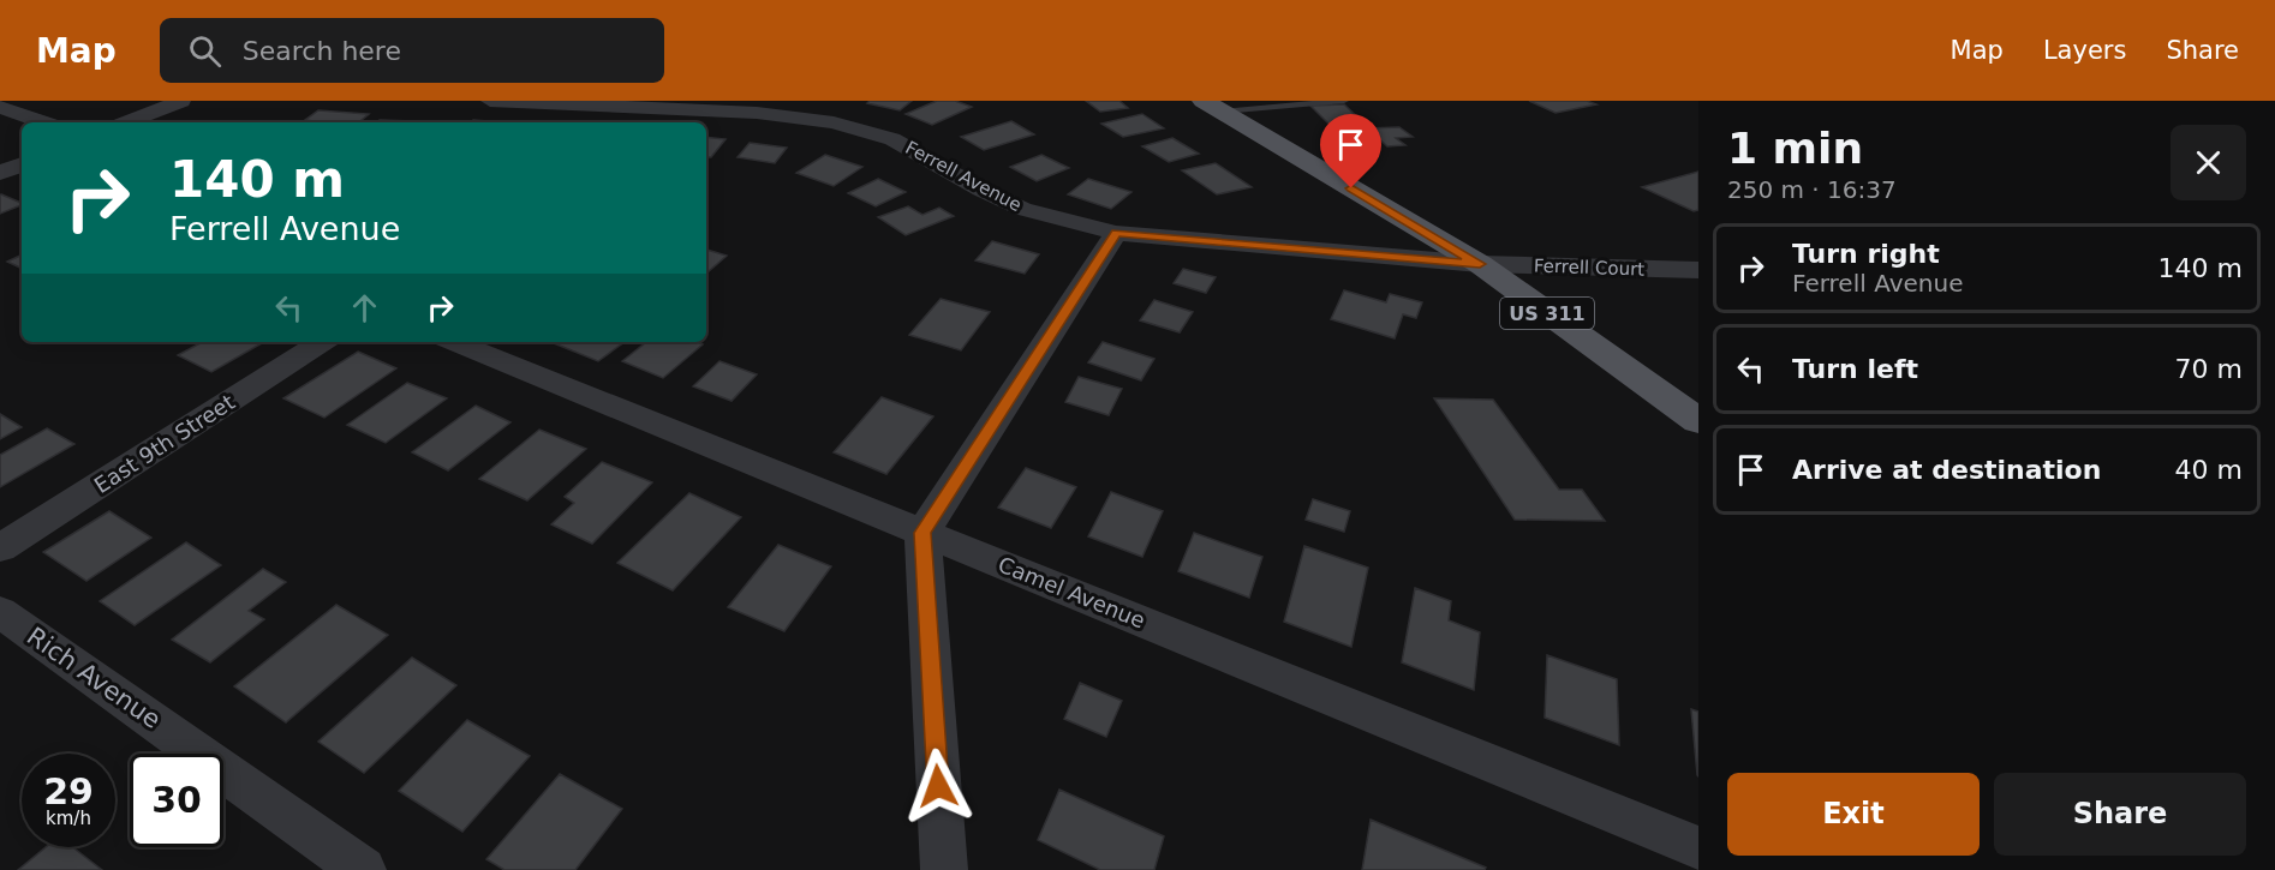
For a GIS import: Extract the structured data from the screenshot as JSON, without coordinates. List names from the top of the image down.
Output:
{
  "streets": {
    "main road": ["US 311"],
    "street": [
      "Ferrell Avenue",
      "Ferrell Court",
      "East 9th Street",
      "Camel Avenue",
      "Rich Avenue"
    ]
  },
  "crossings": [
    ["Ferrell Avenue", "Ferrell Court"],
    ["Ferrell Avenue", "US 311"],
    ["Ferrell Court", "US 311"]
  ],
  "page": {
    "header": "Map",
    "search": "Search here",
    "nav": ["Map", "Layers", "Share"],
    "heading": ["1 min", "250 m · 16:37"],
    "turn": ["140 m", "Ferrell Avenue"],
    "list": [
      {
        "name": "Turn right",
        "note": "Ferrell Avenue",
        "value": "140 m"
      },
      {
        "name": "Turn left",
        "value": "70 m"
      },
      {
        "name": "Arrive at destination",
        "value": "40 m"
      }
    ],
    "speed": "29 km/h",
    "limit": "30",
    "buttons": ["Exit", "Share"]
  }
}
